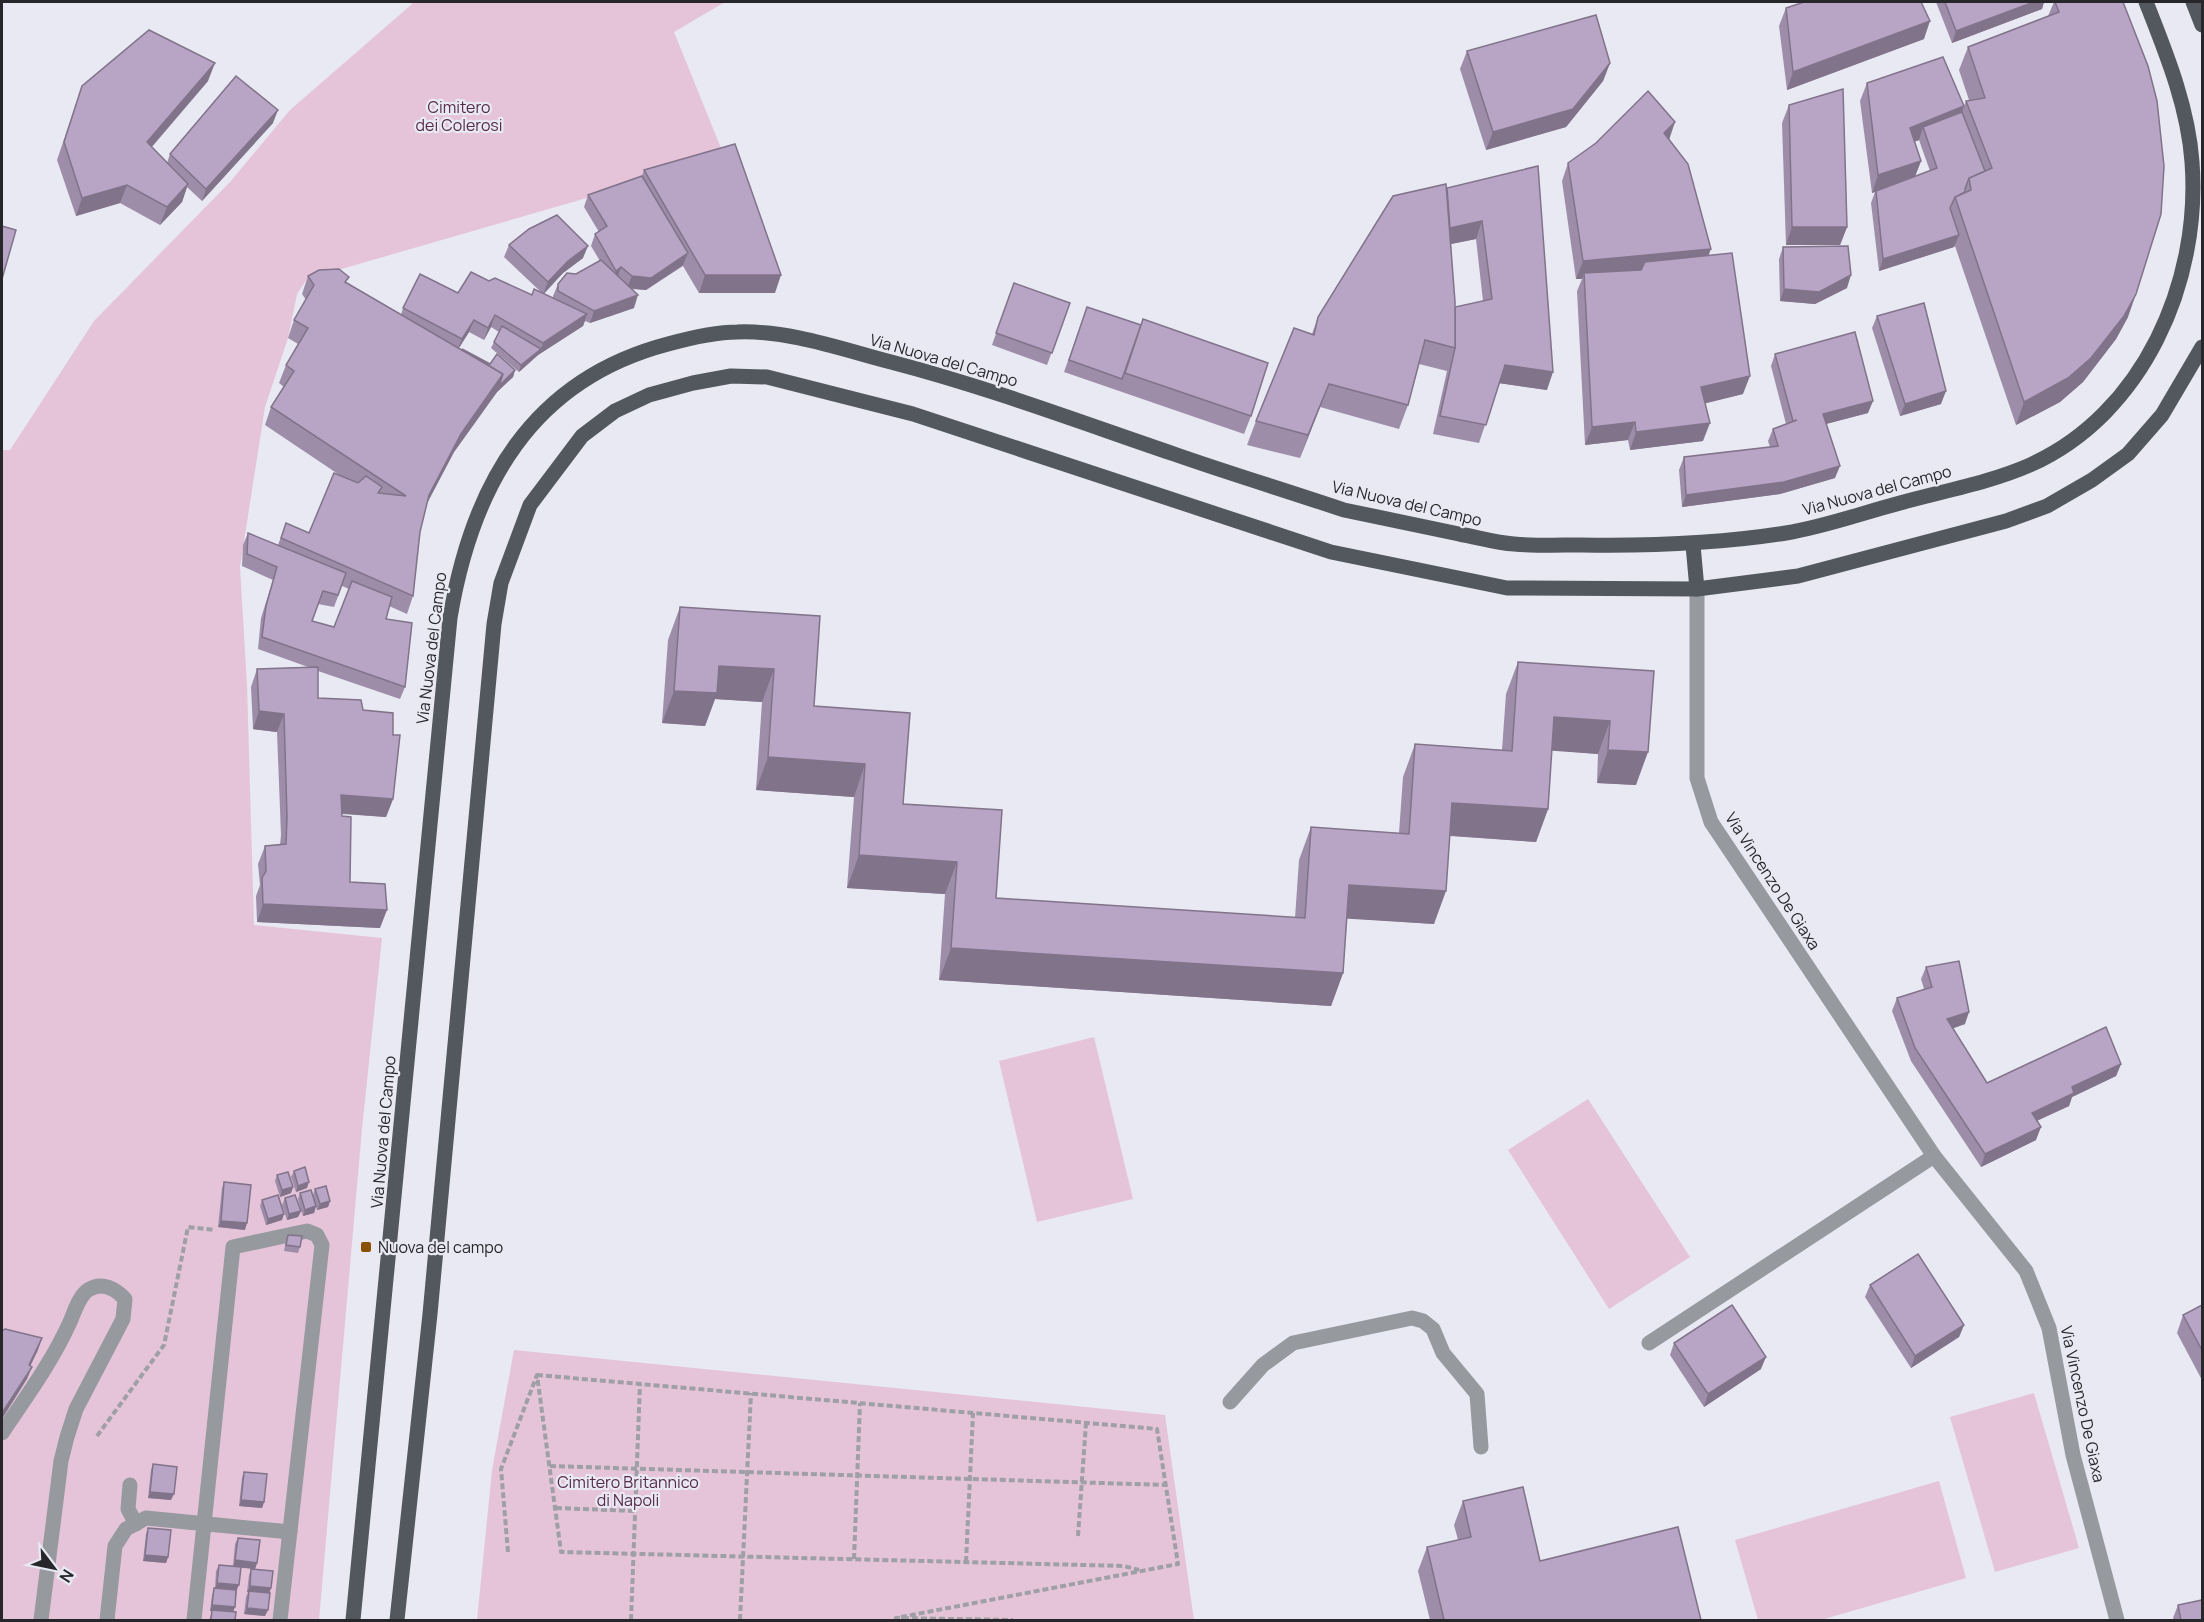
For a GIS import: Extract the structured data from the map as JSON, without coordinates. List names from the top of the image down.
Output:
{
  "streets": {
    "main road": ["Via Nuova del Campo"],
    "street": ["Via Vincenzo De Giaxa"]
  },
  "parks": ["Cimitero dei Colerosi", "Cimitero Britannico di Napoli"],
  "places": {
    "transit": ["Nuova del campo"]
  },
  "north": "bottom right"
}
